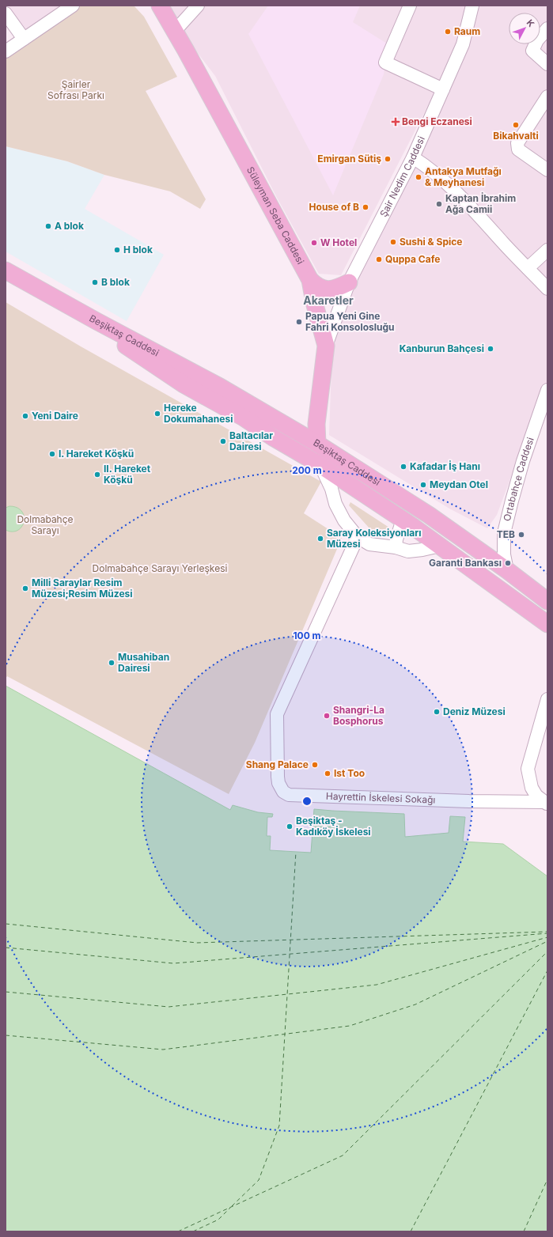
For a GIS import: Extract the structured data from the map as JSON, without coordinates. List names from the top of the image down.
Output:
{
  "streets": {
    "main road": ["Süleyman Seba Caddesi", "Beşiktaş Caddesi"],
    "street": ["Şair Nedim Caddesi", "Ortabahçe Caddesi", "Hayrettin İskelesi Sokağı"]
  },
  "crossings": [
    ["Şair Nedim Caddesi", "Süleyman Seba Caddesi"],
    ["Süleyman Seba Caddesi", "Beşiktaş Caddesi"],
    ["Beşiktaş Caddesi", "Ortabahçe Caddesi"]
  ],
  "districts": ["Akaretler"],
  "parks": ["Şairler Sofrası Parkı", "Dolmabahçe Sarayı", "Dolmabahçe Sarayı Yerleşkesi"],
  "places": {
    "other": [
      "Raum",
      "Bikahvalti",
      "Emirgan Sütiş",
      "Antakya Mutfağı & Meyhanesi",
      "Kaptan İbrahim Ağa Camii",
      "House of B",
      "A blok",
      "Sushi & Spice",
      "W Hotel",
      "H blok",
      "Quppa Cafe",
      "B blok",
      "Papua Yeni Gine Fahri Konsolosluğu",
      "Kanburun Bahçesi",
      "Hereke Dokumahanesi",
      "Yeni Daire",
      "Baltacılar Dairesi",
      "I. Hareket Köşkü",
      "Kafadar İş Hanı",
      "II. Hareket Köşkü",
      "Meydan Otel",
      "TEB",
      "Saray Koleksiyonları Müzesi",
      "Garanti Bankası",
      "Milli Saraylar Resim Müzesi;Resim Müzesi",
      "Musahiban Dairesi",
      "Deniz Müzesi",
      "Shangri-La Bosphorus",
      "Shang Palace",
      "Ist Too",
      "Beşiktaş - Kadıköy İskelesi"
    ],
    "health": ["Bengi Eczanesi"]
  },
  "north": "top right",
  "rings": ["200 m", "100 m"]
}
